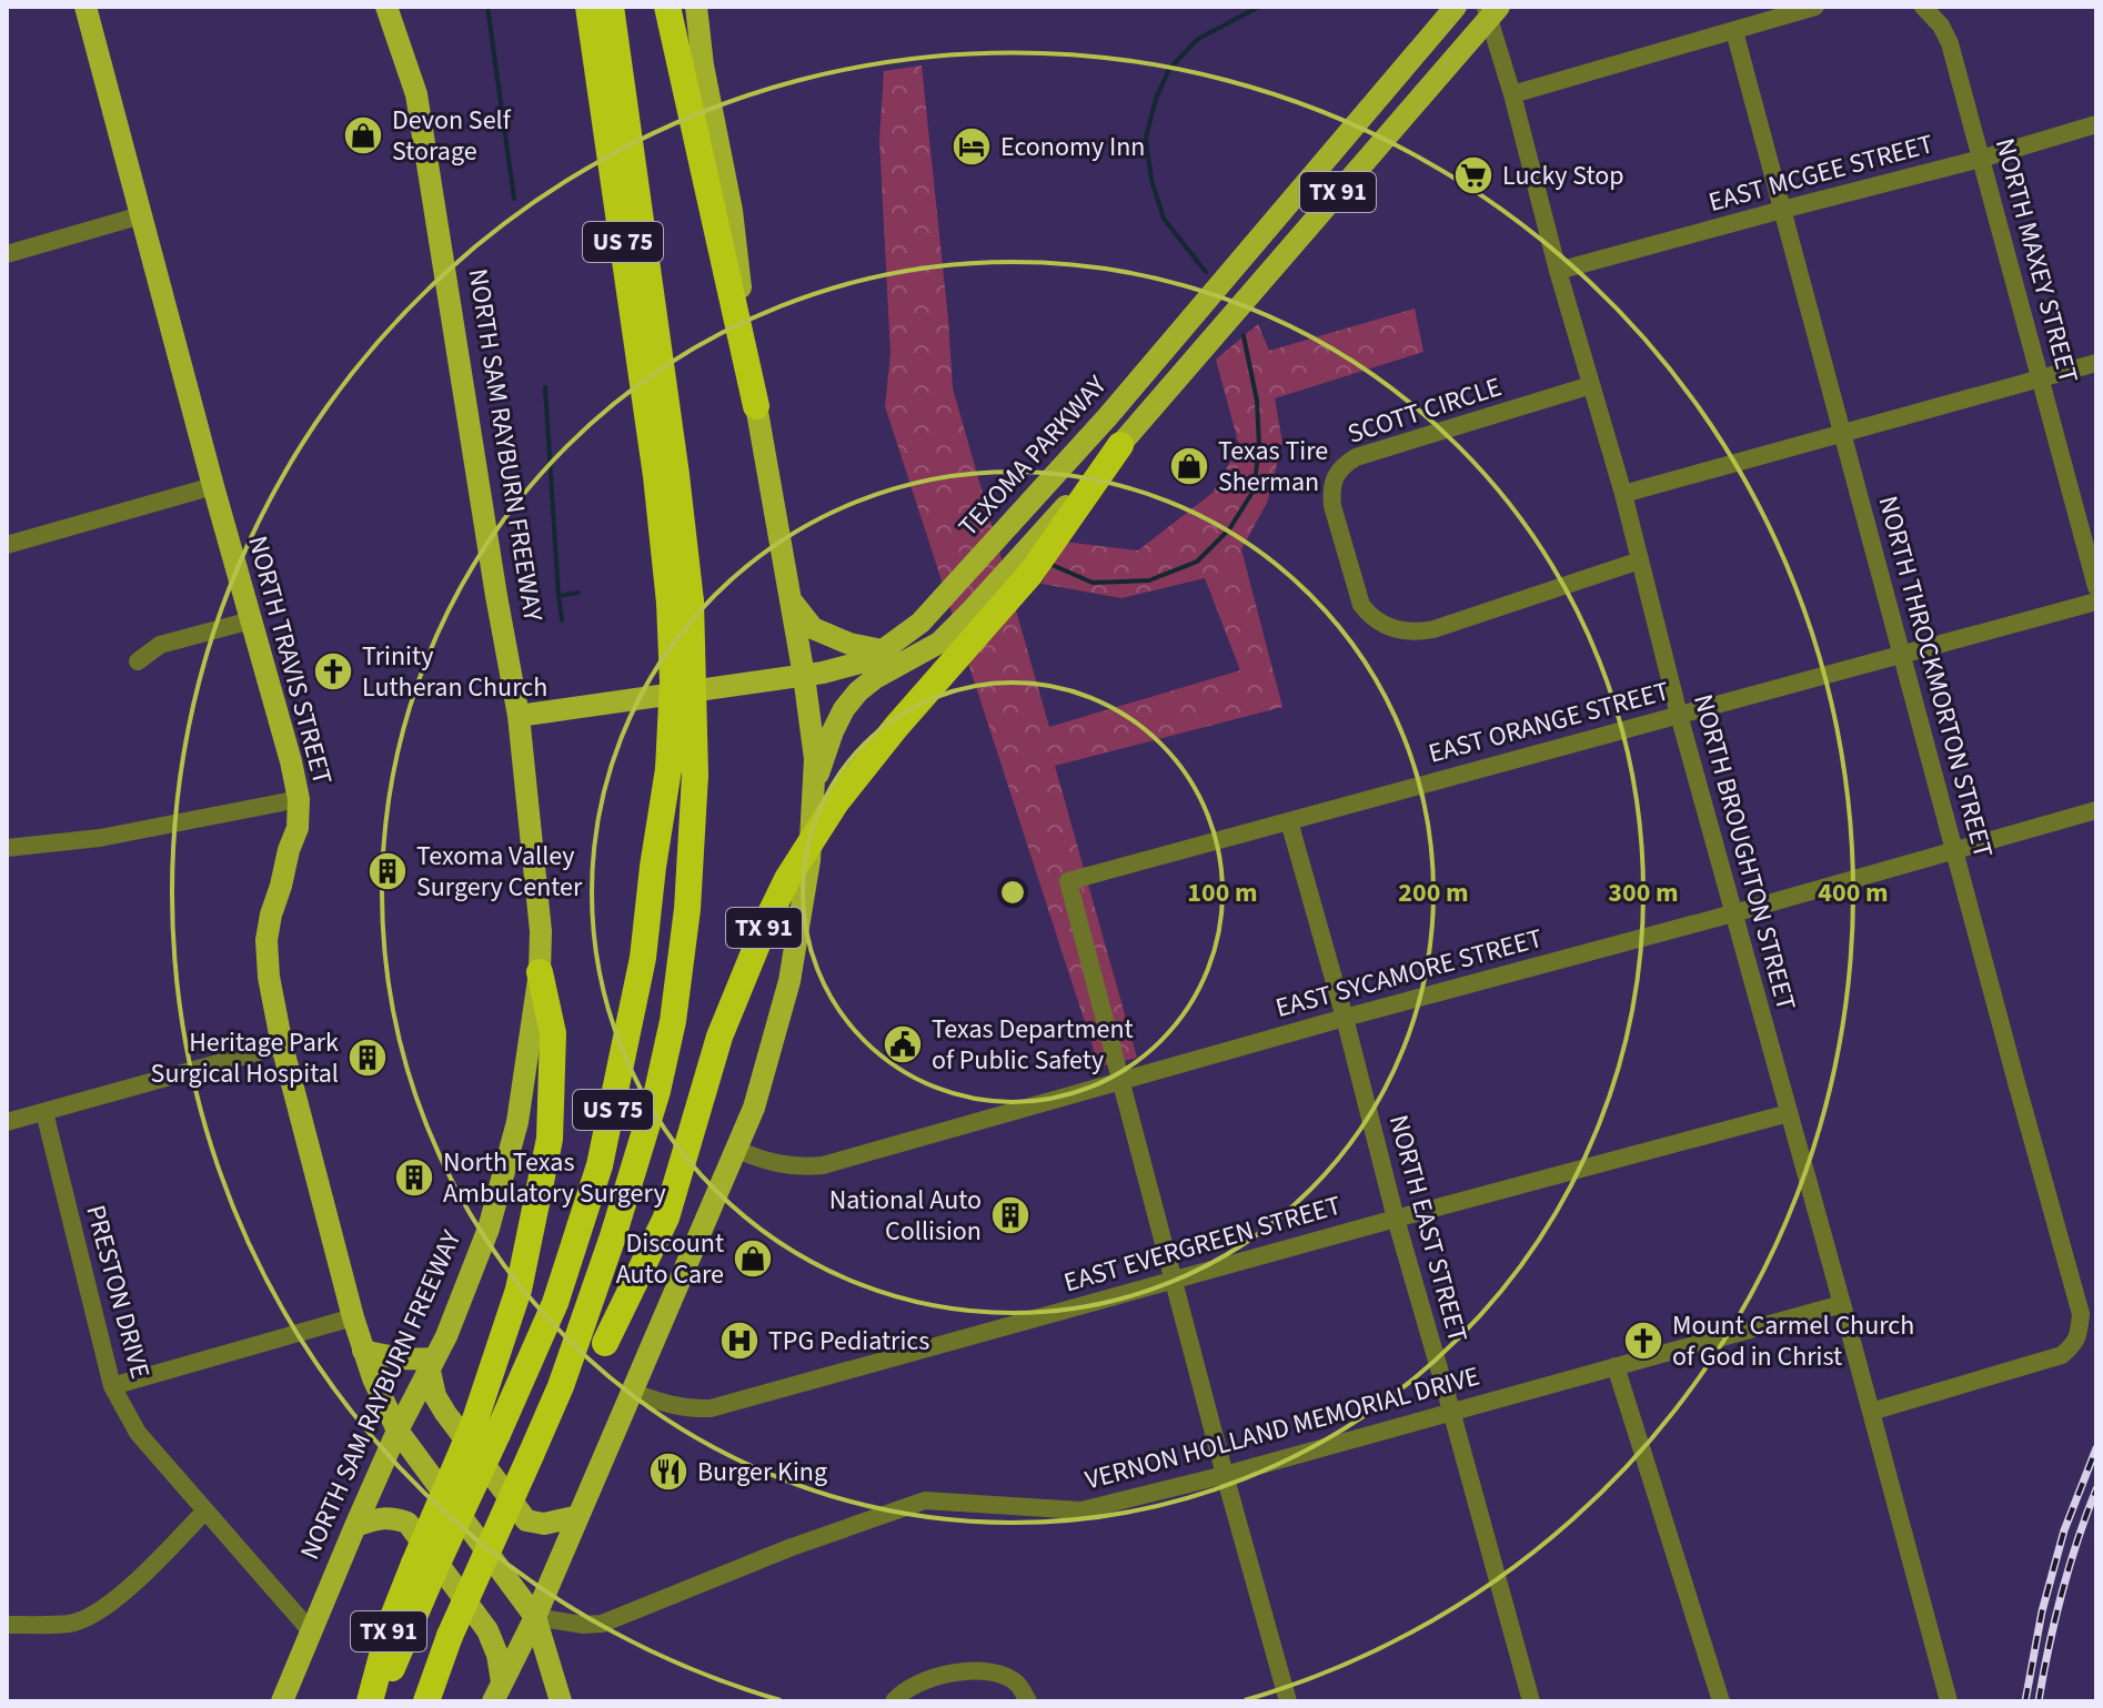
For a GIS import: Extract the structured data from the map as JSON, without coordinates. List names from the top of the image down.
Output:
{
  "streets": {
    "highway": ["TX 91", "US 75"],
    "main road": ["NORTH SAM RAYBURN FREEWAY", "TEXOMA PARKWAY", "NORTH TRAVIS STREET"],
    "street": [
      "EAST MCGEE STREET",
      "NORTH MAXEY STREET",
      "SCOTT CIRCLE",
      "NORTH THROCKMORTON STREET",
      "EAST ORANGE STREET",
      "NORTH BROUGHTON STREET",
      "EAST SYCAMORE STREET",
      "NORTH EAST STREET",
      "EAST EVERGREEN STREET",
      "PRESTON DRIVE",
      "VERNON HOLLAND MEMORIAL DRIVE"
    ]
  },
  "crossings": [
    ["EAST MCGEE STREET", "NORTH MAXEY STREET"],
    ["EAST MCGEE STREET", "NORTH THROCKMORTON STREET"],
    ["EAST MCGEE STREET", "NORTH BROUGHTON STREET"],
    ["TX 91", "US 75"],
    ["TX 91", "NORTH BROUGHTON STREET"],
    ["SCOTT CIRCLE", "NORTH BROUGHTON STREET"],
    ["NORTH SAM RAYBURN FREEWAY", "TEXOMA PARKWAY"],
    ["NORTH SAM RAYBURN FREEWAY", "NORTH TRAVIS STREET"],
    ["NORTH SAM RAYBURN FREEWAY", "PRESTON DRIVE"],
    ["NORTH TRAVIS STREET", "VERNON HOLLAND MEMORIAL DRIVE"],
    ["NORTH THROCKMORTON STREET", "EAST ORANGE STREET"],
    ["NORTH THROCKMORTON STREET", "NORTH BROUGHTON STREET"],
    ["NORTH THROCKMORTON STREET", "EAST SYCAMORE STREET"],
    ["EAST ORANGE STREET", "NORTH BROUGHTON STREET"],
    ["EAST ORANGE STREET", "EAST SYCAMORE STREET"],
    ["EAST ORANGE STREET", "NORTH EAST STREET"],
    ["NORTH BROUGHTON STREET", "EAST SYCAMORE STREET"],
    ["NORTH BROUGHTON STREET", "EAST EVERGREEN STREET"],
    ["NORTH BROUGHTON STREET", "VERNON HOLLAND MEMORIAL DRIVE"],
    ["EAST SYCAMORE STREET", "NORTH EAST STREET"],
    ["NORTH EAST STREET", "EAST EVERGREEN STREET"],
    ["NORTH EAST STREET", "VERNON HOLLAND MEMORIAL DRIVE"]
  ],
  "places": {
    "shop": ["Devon Self Storage", "Texas Tire Sherman", "Discount Auto Care"],
    "hotel": ["Economy Inn"],
    "supermarket": ["Lucky Stop"],
    "church": ["Trinity Lutheran Church", "Mount Carmel Church of God in Christ"],
    "building": [
      "Texoma Valley Surgery Center",
      "Heritage Park Surgical Hospital",
      "North Texas Ambulatory Surgery",
      "National Auto Collision"
    ],
    "public building": ["Texas Department of Public Safety"],
    "hospital": ["TPG Pediatrics"],
    "restaurant": ["Burger King"]
  },
  "rings": [
    "100 m",
    "200 m",
    "300 m",
    "400 m"
  ]
}
